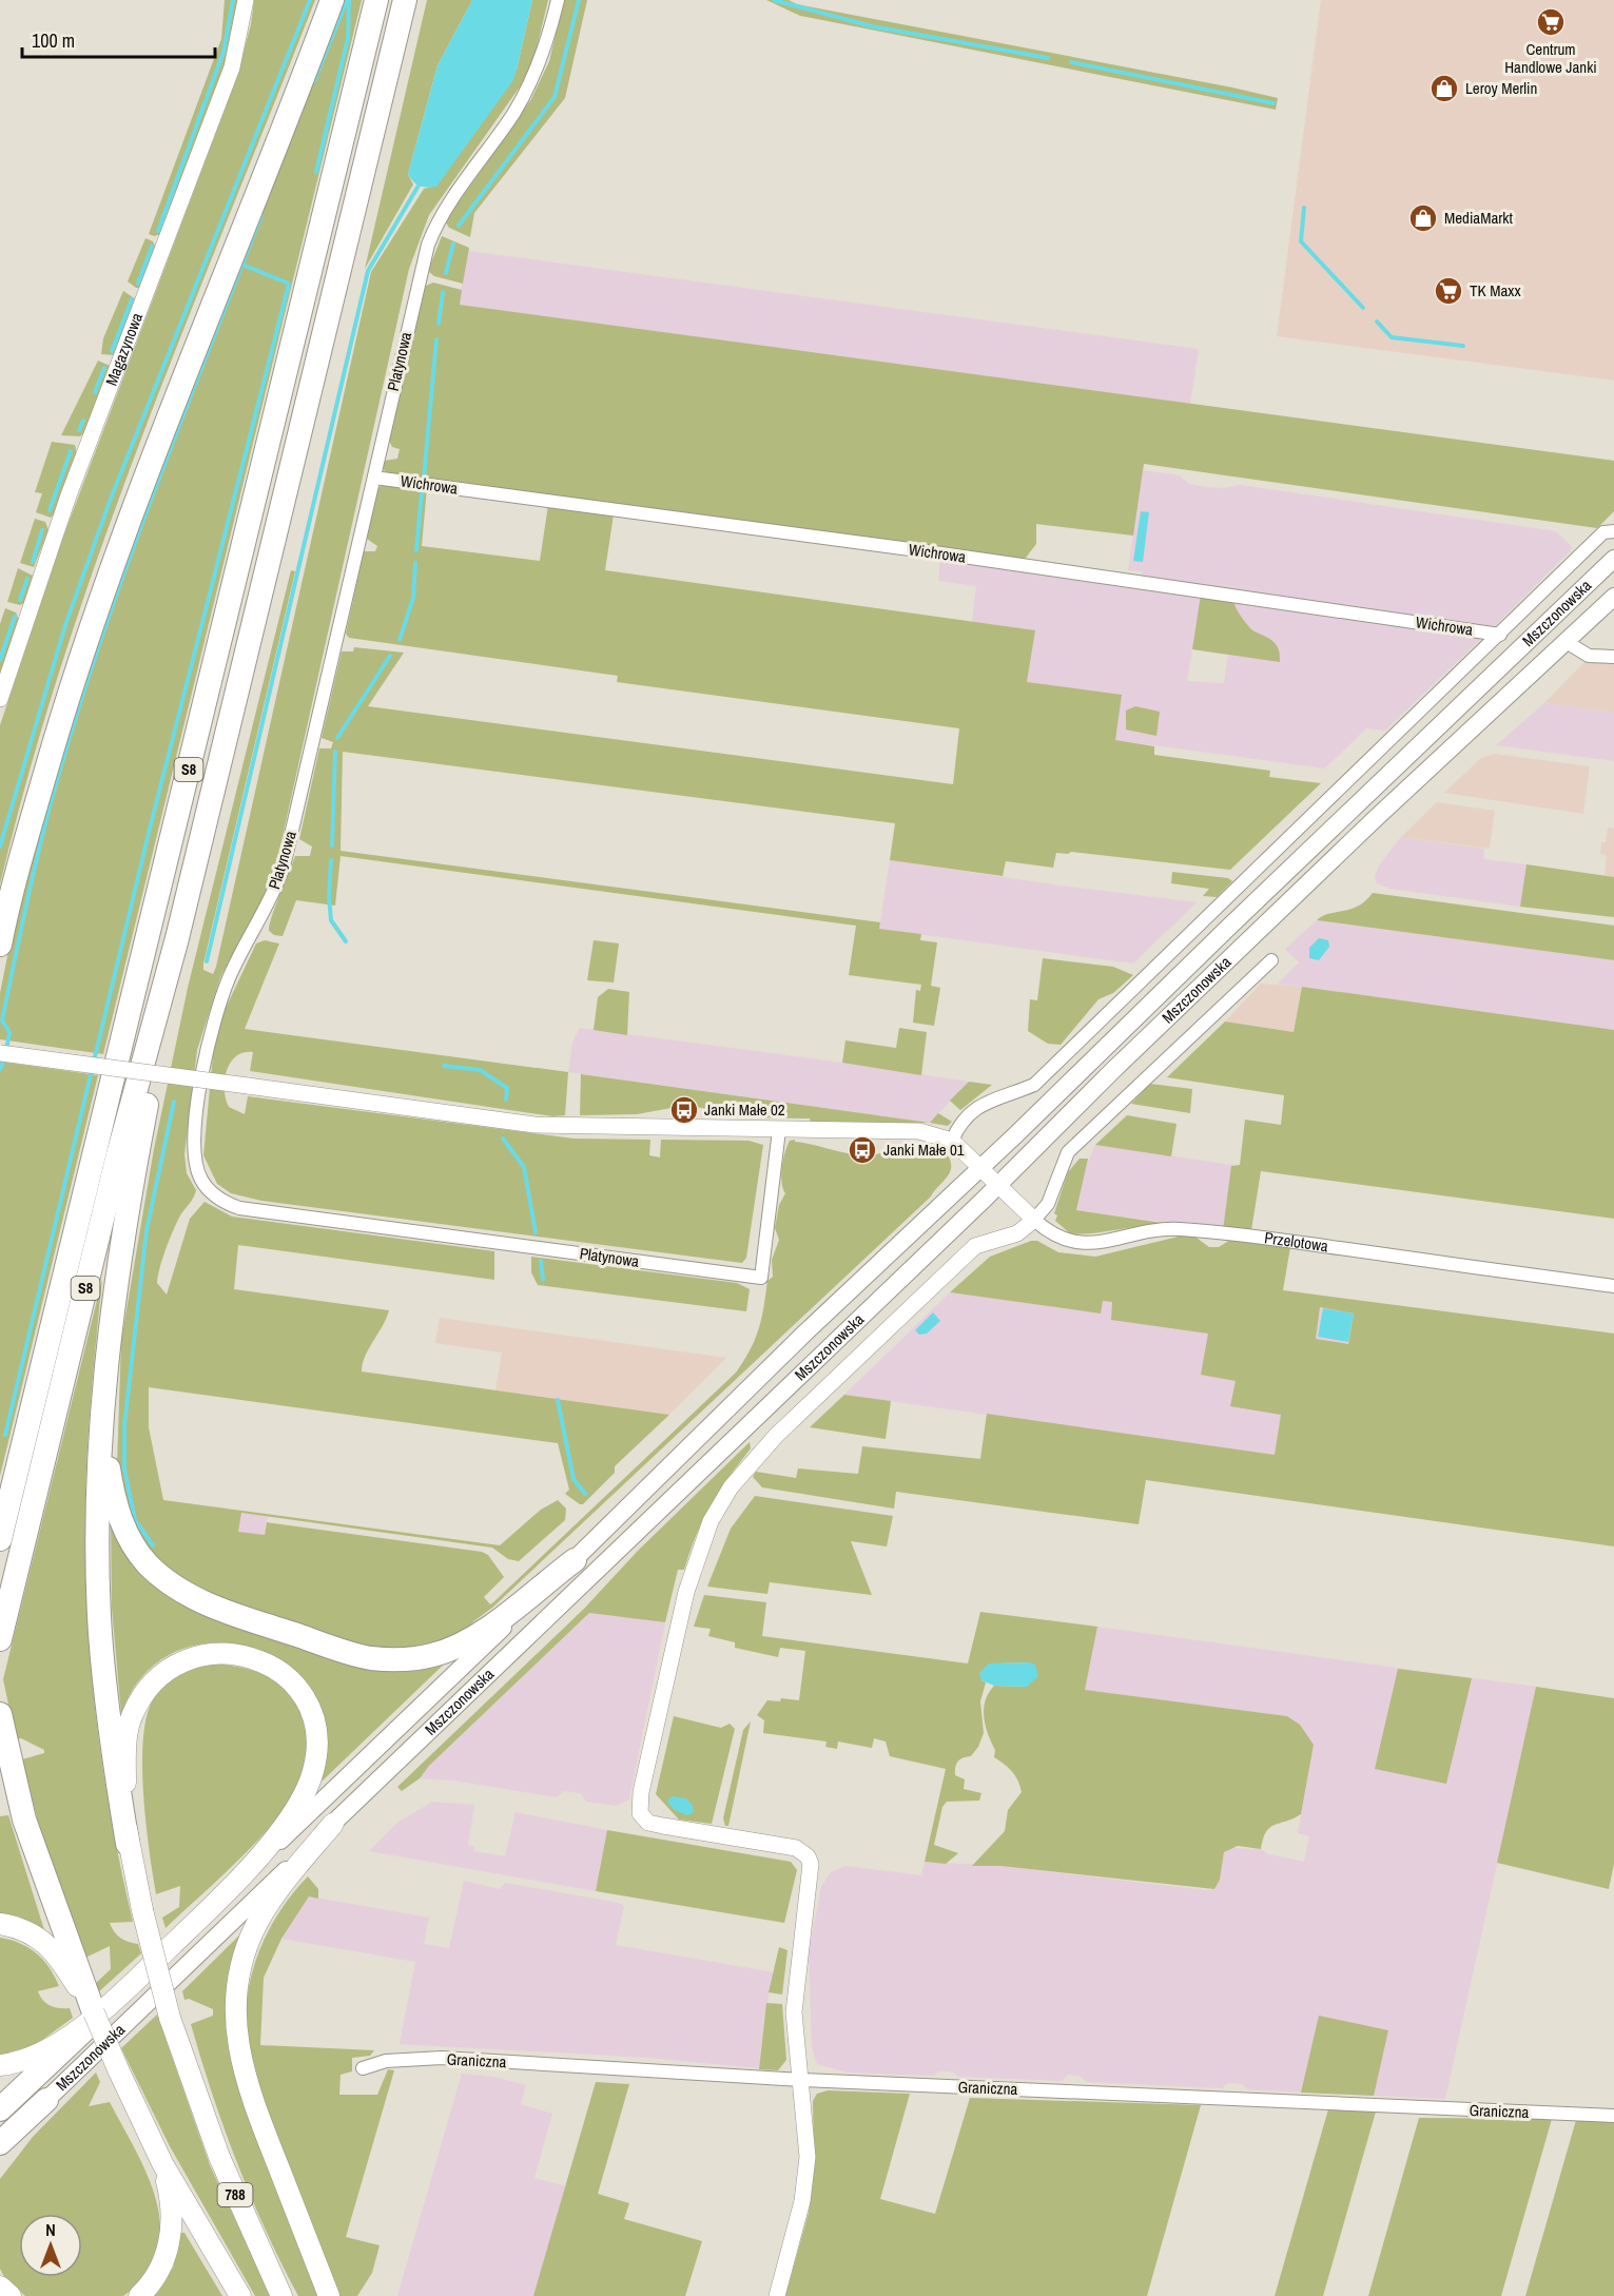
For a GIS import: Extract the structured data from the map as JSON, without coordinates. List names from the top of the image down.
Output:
{
  "streets": {
    "highway": ["S8"],
    "main road": ["Mszczonowska", "788"],
    "street": [
      "Magazynowa",
      "Platynowa",
      "Wichrowa",
      "Przelotowa",
      "Graniczna"
    ]
  },
  "crossings": [
    ["Platynowa", "Wichrowa"],
    ["Mszczonowska", "Przelotowa"]
  ],
  "places": {
    "supermarket": ["Centrum Handlowe Janki", "TK Maxx"],
    "shop": ["Leroy Merlin", "MediaMarkt"],
    "bus stop": ["Janki Małe 02", "Janki Małe 01"]
  },
  "scale_bar": "100 m",
  "north": "top"
}
